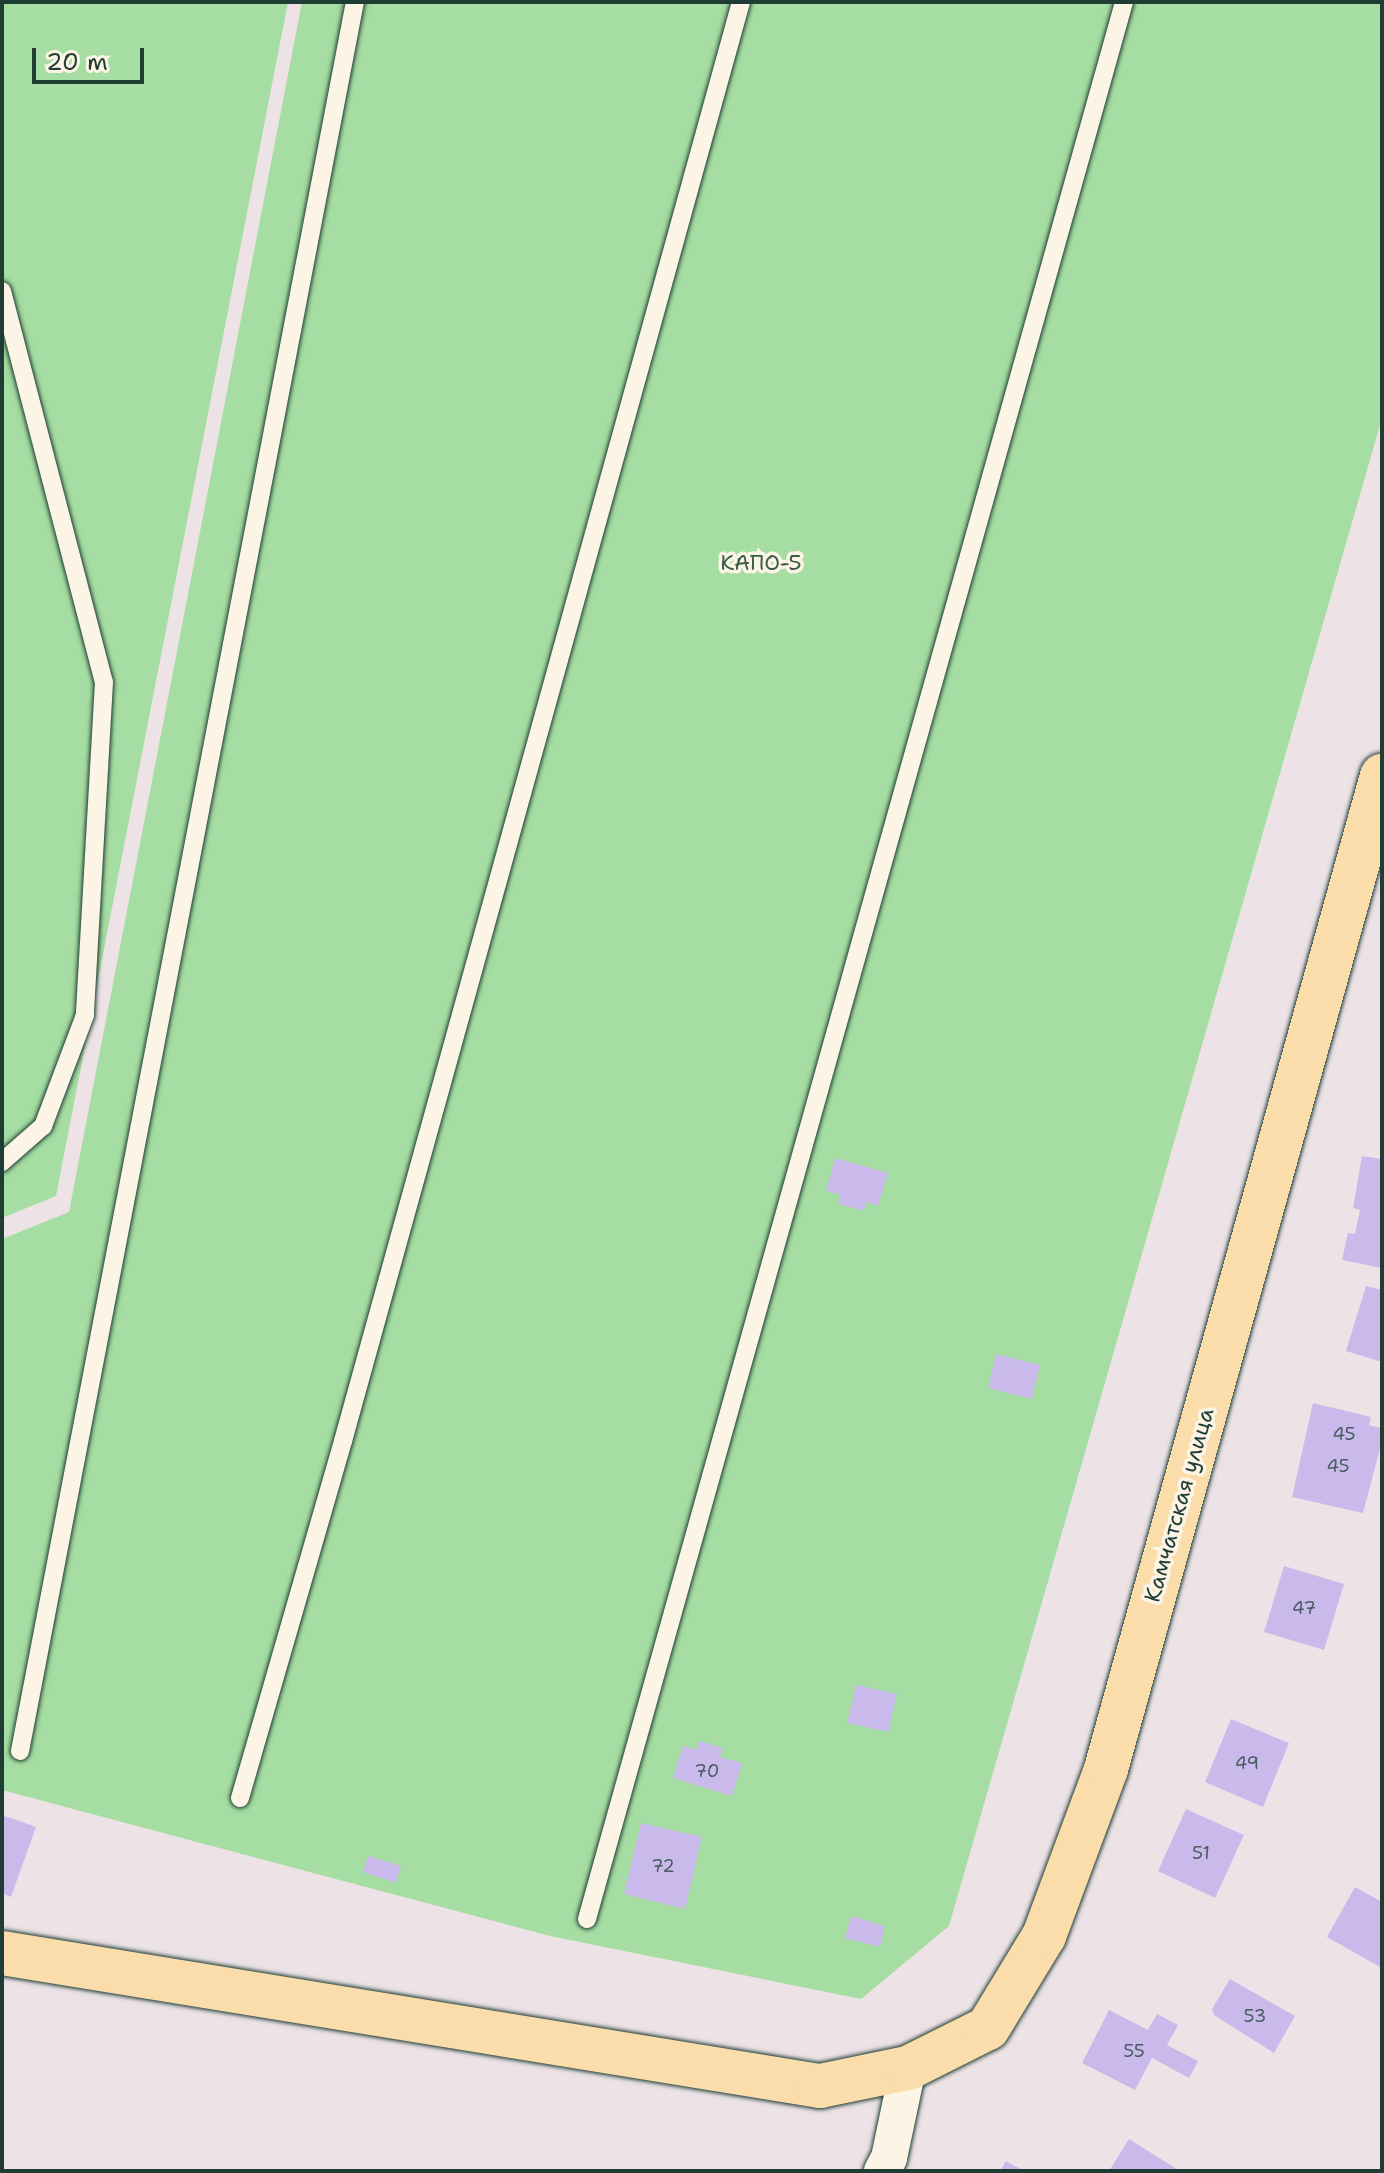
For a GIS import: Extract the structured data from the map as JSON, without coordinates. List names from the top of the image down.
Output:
{
  "streets": {
    "main road": ["Камчатская улица"]
  },
  "parks": ["КАПО-5"],
  "house_numbers": [
    "45",
    "45",
    "47",
    "49",
    "70",
    "51",
    "72",
    "53",
    "55"
  ],
  "scale_bar": "20 m"
}
